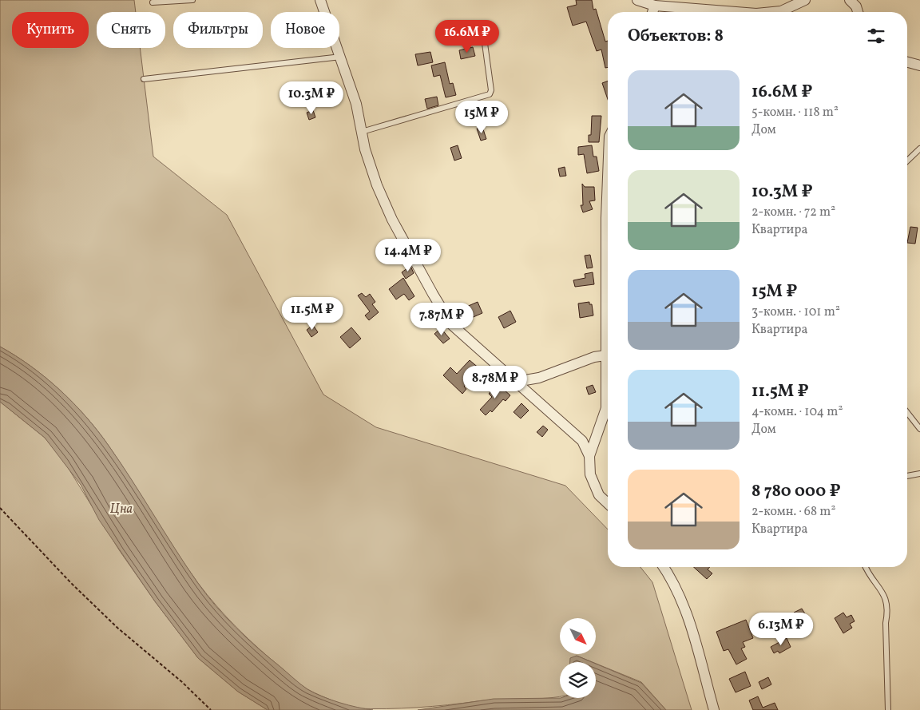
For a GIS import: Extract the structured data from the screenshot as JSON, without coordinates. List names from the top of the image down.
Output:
{
  "water": ["Цна"],
  "north": "bottom right",
  "page": {
    "chip": [
      "Купить",
      "Снять",
      "Фильтры",
      "Новое"
    ],
    "heading": "Объектов: 8",
    "price": [
      "16.6M ₽",
      "10.3M ₽",
      "15M ₽",
      "14.4M ₽",
      "11.5M ₽",
      "7.87M ₽",
      "8.78M ₽",
      "6.13M ₽"
    ],
    "list": [
      {
        "name": "16.6M ₽",
        "note": "5-комн. · 118 m² · Дом"
      },
      {
        "name": "10.3M ₽",
        "note": "2-комн. · 72 m² · Квартира"
      },
      {
        "name": "15M ₽",
        "note": "3-комн. · 101 m² · Квартира"
      },
      {
        "name": "11.5M ₽",
        "note": "4-комн. · 104 m² · Дом"
      },
      {
        "name": "8 780 000 ₽",
        "note": "2-комн. · 68 m² · Квартира"
      }
    ]
  }
}
